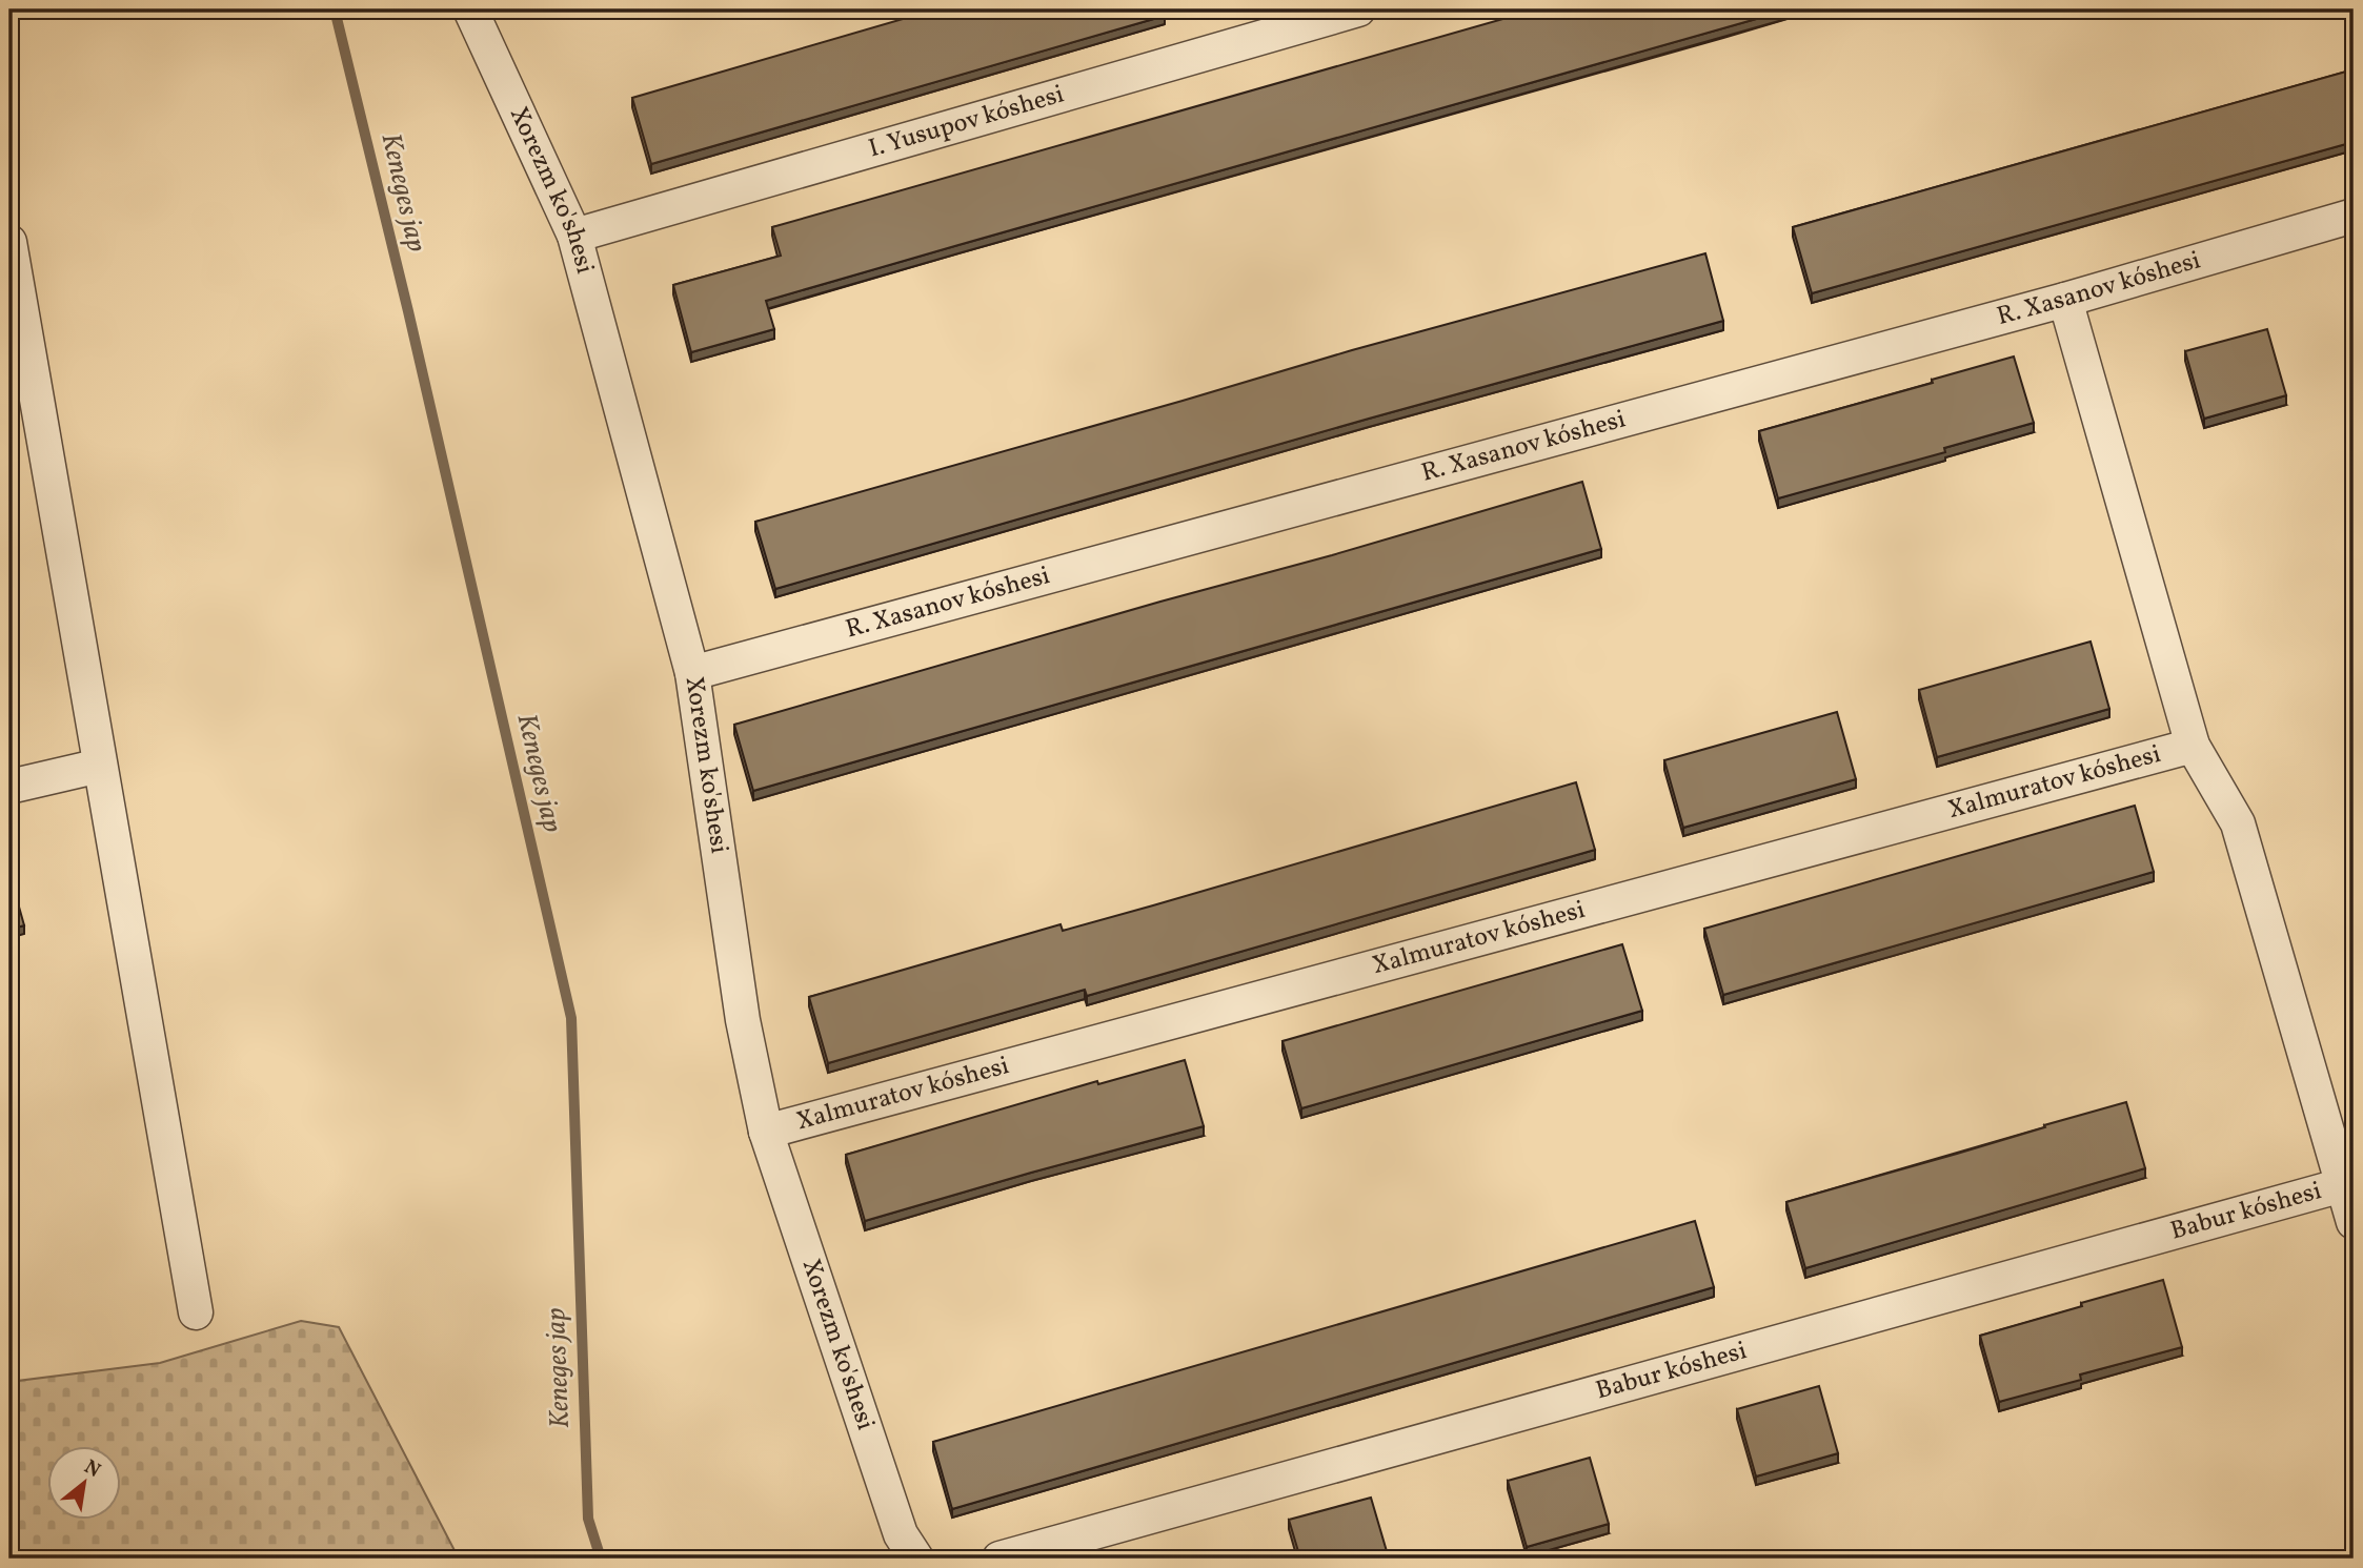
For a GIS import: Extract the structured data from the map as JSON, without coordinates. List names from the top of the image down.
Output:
{
  "streets": {
    "street": [
      "I. Yusupov kóshesi",
      "Xorezm ko'shesi",
      "R. Xasanov kóshesi",
      "Xalmuratov kóshesi",
      "Babur kóshesi"
    ]
  },
  "crossings": [
    ["I. Yusupov kóshesi", "Xorezm ko'shesi"],
    ["Xorezm ko'shesi", "R. Xasanov kóshesi"],
    ["Xorezm ko'shesi", "Xalmuratov kóshesi"]
  ],
  "water": ["Keneges jap"],
  "north": "top right"
}
